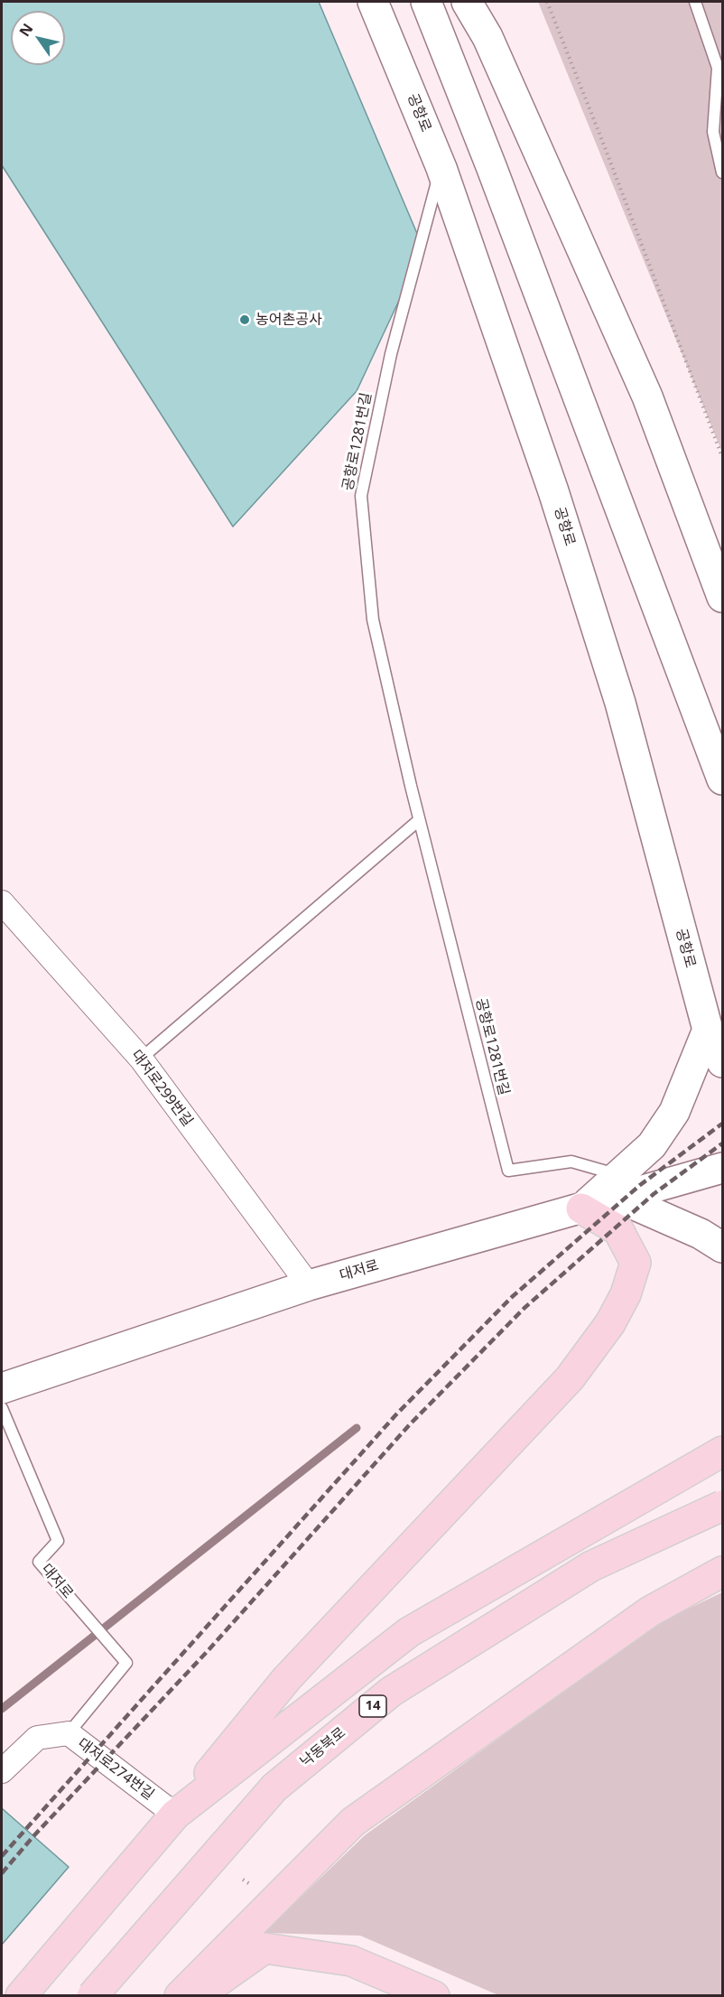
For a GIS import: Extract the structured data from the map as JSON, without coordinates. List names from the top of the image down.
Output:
{
  "streets": {
    "main road": [
      "공항로",
      "대저로",
      "14",
      "낙동북로"
    ],
    "street": ["대저로299번길", "대저로274번길"],
    "lane": ["공항로1281번길"]
  },
  "crossings": [
    ["공항로", "공항로1281번길"],
    ["대저로299번길", "대저로"],
    ["대저로", "대저로274번길"]
  ],
  "places": ["농어촌공사"],
  "north": "top left"
}
